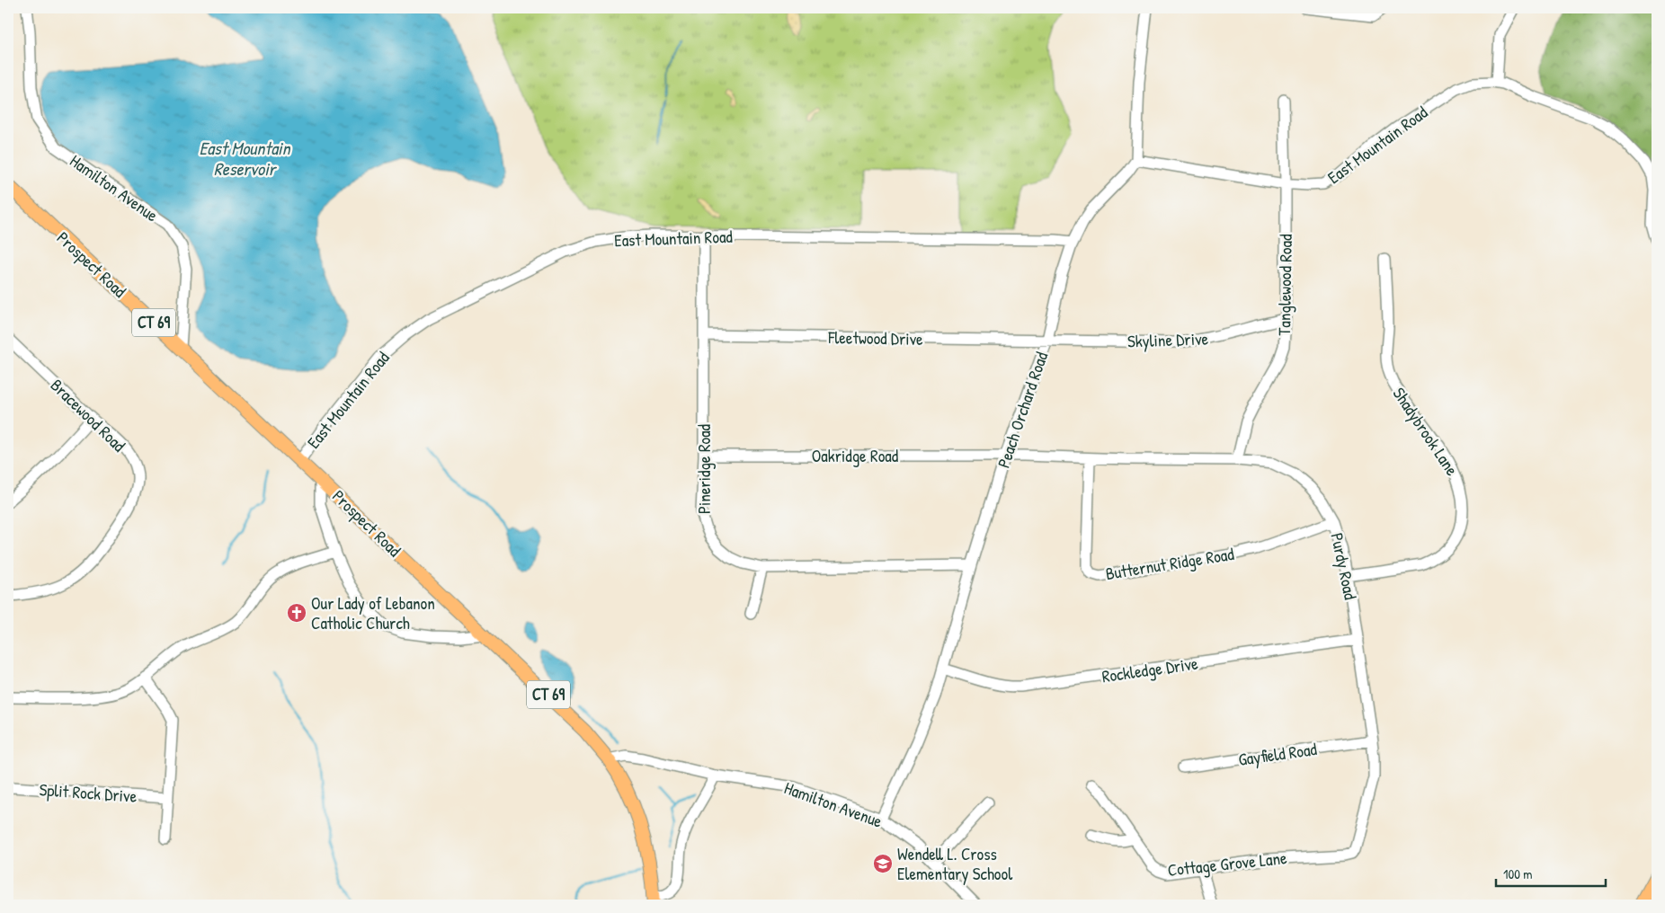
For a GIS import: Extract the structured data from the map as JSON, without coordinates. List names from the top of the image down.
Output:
{
  "streets": {
    "main road": ["Prospect Road", "CT 69"],
    "street": [
      "East Mountain Road",
      "Hamilton Avenue",
      "Tanglewood Road",
      "Fleetwood Drive",
      "Skyline Drive",
      "Peach Orchard Road",
      "Bracewood Road",
      "Shadybrook Lane",
      "Oakridge Road",
      "Pineridge Road",
      "Butternut Ridge Road",
      "Purdy Road",
      "Rockledge Drive",
      "Gayfield Road",
      "Split Rock Drive",
      "Cottage Grove Lane"
    ]
  },
  "crossings": [
    ["East Mountain Road", "Prospect Road"],
    ["East Mountain Road", "Tanglewood Road"],
    ["East Mountain Road", "Peach Orchard Road"],
    ["East Mountain Road", "Pineridge Road"],
    ["Hamilton Avenue", "Prospect Road"],
    ["Hamilton Avenue", "Peach Orchard Road"],
    ["Tanglewood Road", "Skyline Drive"],
    ["Tanglewood Road", "Purdy Road"],
    ["Fleetwood Drive", "Skyline Drive"],
    ["Fleetwood Drive", "Peach Orchard Road"],
    ["Fleetwood Drive", "Pineridge Road"],
    ["Skyline Drive", "Peach Orchard Road"],
    ["Peach Orchard Road", "Oakridge Road"],
    ["Peach Orchard Road", "Pineridge Road"],
    ["Peach Orchard Road", "Purdy Road"],
    ["Peach Orchard Road", "Rockledge Drive"],
    ["Shadybrook Lane", "Purdy Road"],
    ["Oakridge Road", "Pineridge Road"],
    ["Oakridge Road", "Purdy Road"],
    ["Butternut Ridge Road", "Purdy Road"],
    ["Purdy Road", "Rockledge Drive"],
    ["Purdy Road", "Gayfield Road"],
    ["Purdy Road", "Cottage Grove Lane"]
  ],
  "water": ["East Mountain Reservoir"],
  "places": {
    "church": ["Our Lady of Lebanon Catholic Church"],
    "school or university": ["Wendell L. Cross Elementary School"]
  },
  "scale_bar": "100 m"
}
